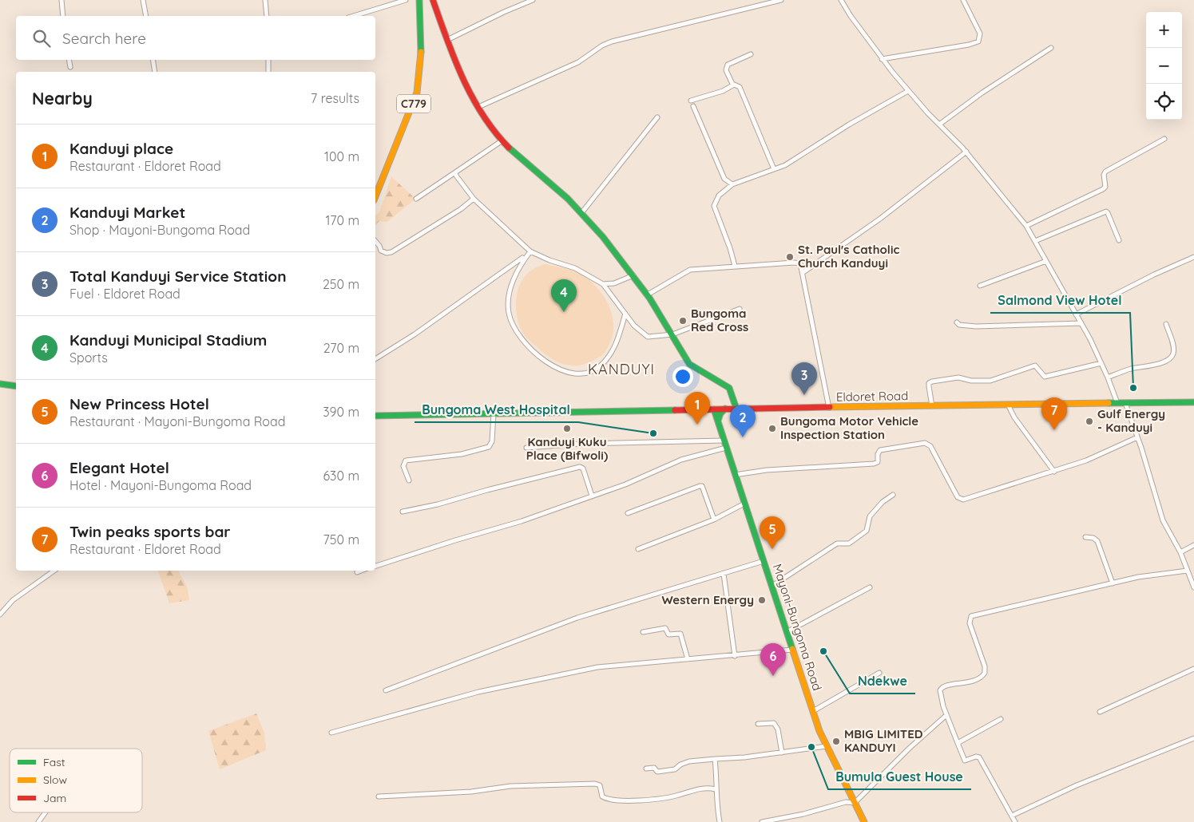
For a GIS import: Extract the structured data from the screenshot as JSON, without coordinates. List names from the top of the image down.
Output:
{
  "streets": {
    "main road": ["C779", "Eldoret Road", "Mayoni-Bungoma Road"]
  },
  "districts": ["KANDUYI"],
  "places": [
    "St. Paul's Catholic Church Kanduyi",
    "Bungoma Red Cross",
    "Salmond View Hotel",
    "Gulf Energy - Kanduyi",
    "Kanduyi Kuku Place (Bifwoli)",
    "Bungoma Motor Vehicle Inspection Station",
    "Bungoma West Hospital",
    "Western Energy",
    "Ndekwe",
    "MBIG LIMITED KANDUYI",
    "Bumula Guest House"
  ],
  "legend": ["Fast", "Slow", "Jam"],
  "page": {
    "map_buttons": ["+", "−"],
    "search": "Search here",
    "heading": ["Nearby", "7 results"],
    "list": [
      {
        "mark": "1",
        "name": "Kanduyi place",
        "note": "Restaurant · Eldoret Road",
        "value": "100 m"
      },
      {
        "mark": "2",
        "name": "Kanduyi Market",
        "note": "Shop · Mayoni-Bungoma Road",
        "value": "170 m"
      },
      {
        "mark": "3",
        "name": "Total Kanduyi Service Station",
        "note": "Fuel · Eldoret Road",
        "value": "250 m"
      },
      {
        "mark": "4",
        "name": "Kanduyi Municipal Stadium",
        "note": "Sports",
        "value": "270 m"
      },
      {
        "mark": "5",
        "name": "New Princess Hotel",
        "note": "Restaurant · Mayoni-Bungoma Road",
        "value": "390 m"
      },
      {
        "mark": "6",
        "name": "Elegant Hotel",
        "note": "Hotel · Mayoni-Bungoma Road",
        "value": "630 m"
      },
      {
        "mark": "7",
        "name": "Twin peaks sports bar",
        "note": "Restaurant · Eldoret Road",
        "value": "750 m"
      }
    ],
    "pins": [
      "4",
      "3",
      "1",
      "7",
      "2",
      "5",
      "6"
    ]
  }
}
